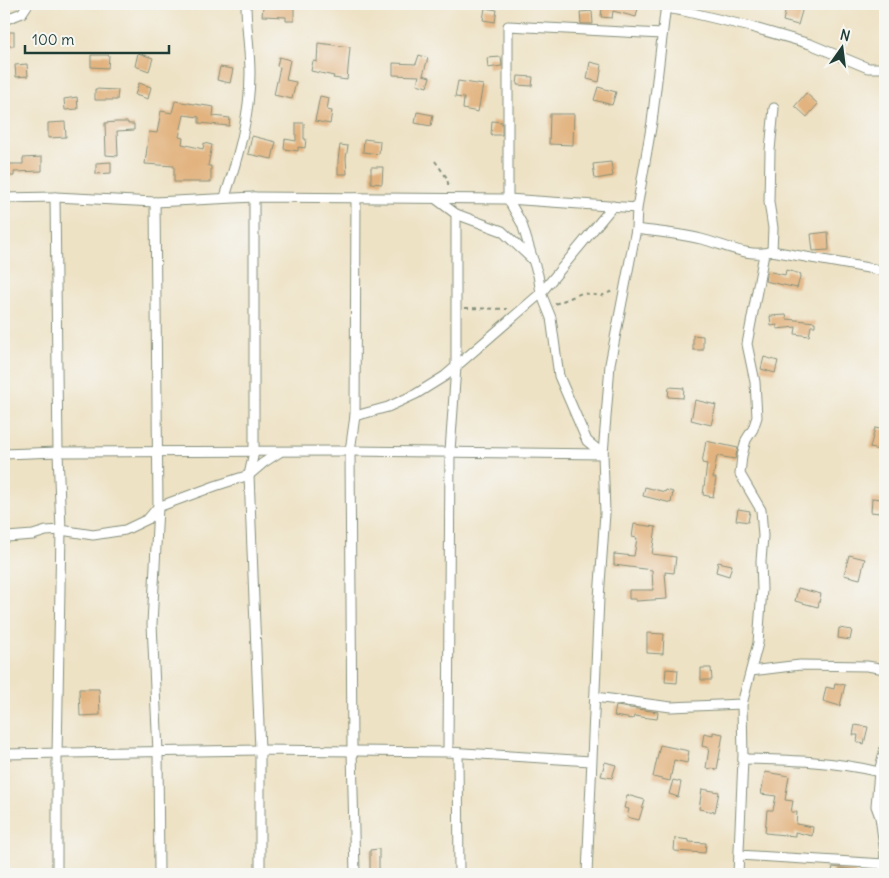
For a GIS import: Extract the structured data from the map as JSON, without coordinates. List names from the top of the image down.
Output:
{
  "scale_bar": "100 m",
  "north": "top"
}
